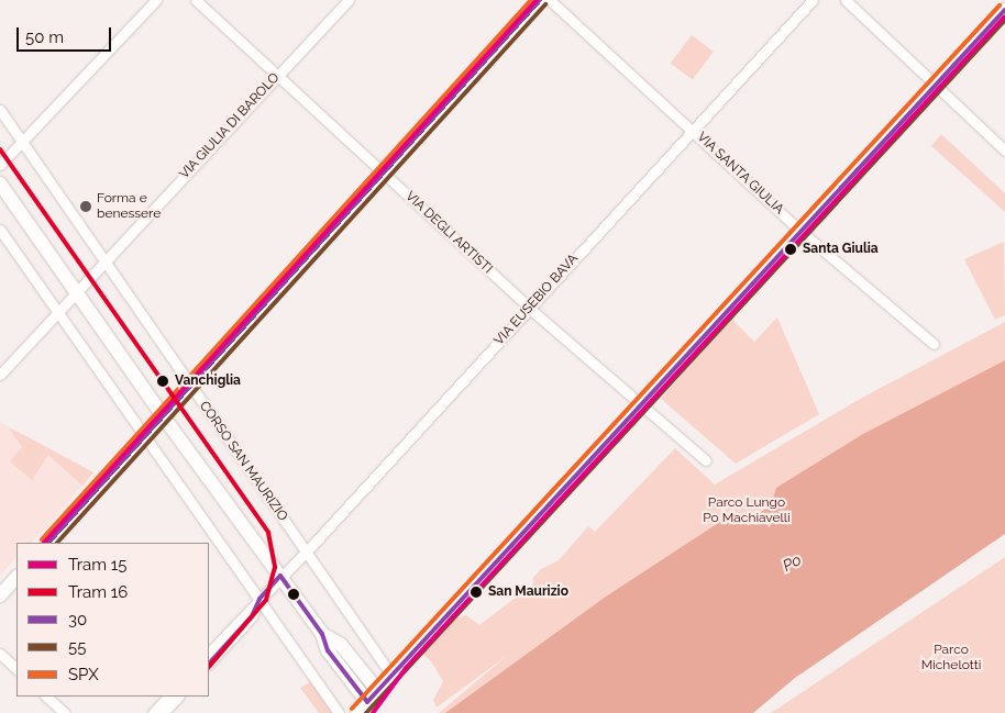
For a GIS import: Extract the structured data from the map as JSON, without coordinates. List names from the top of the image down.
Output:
{
  "streets": {
    "street": [
      "VIA GIULIA DI BAROLO",
      "VIA SANTA GIULIA",
      "VIA DEGLI ARTISTI",
      "VIA EUSEBIO BAVA",
      "CORSO SAN MAURIZIO"
    ]
  },
  "crossings": [
    ["VIA GIULIA DI BAROLO", "VIA DEGLI ARTISTI"],
    ["VIA GIULIA DI BAROLO", "CORSO SAN MAURIZIO"],
    ["VIA SANTA GIULIA", "VIA EUSEBIO BAVA"],
    ["VIA DEGLI ARTISTI", "VIA EUSEBIO BAVA"],
    ["VIA EUSEBIO BAVA", "CORSO SAN MAURIZIO"]
  ],
  "water": ["Po"],
  "parks": ["Parco Lungo Po Machiavelli", "Parco Michelotti"],
  "places": [
    "Forma e benessere",
    "Santa Giulia",
    "Vanchiglia",
    "San Maurizio"
  ],
  "lines": [
    "tram line 15",
    "transit line 30",
    "transit line SPX",
    "transit line 55",
    "tram line 16"
  ],
  "legend": [
    "Tram 15",
    "Tram 16",
    "30",
    "55",
    "SPX"
  ],
  "scale_bar": "50 m"
}
